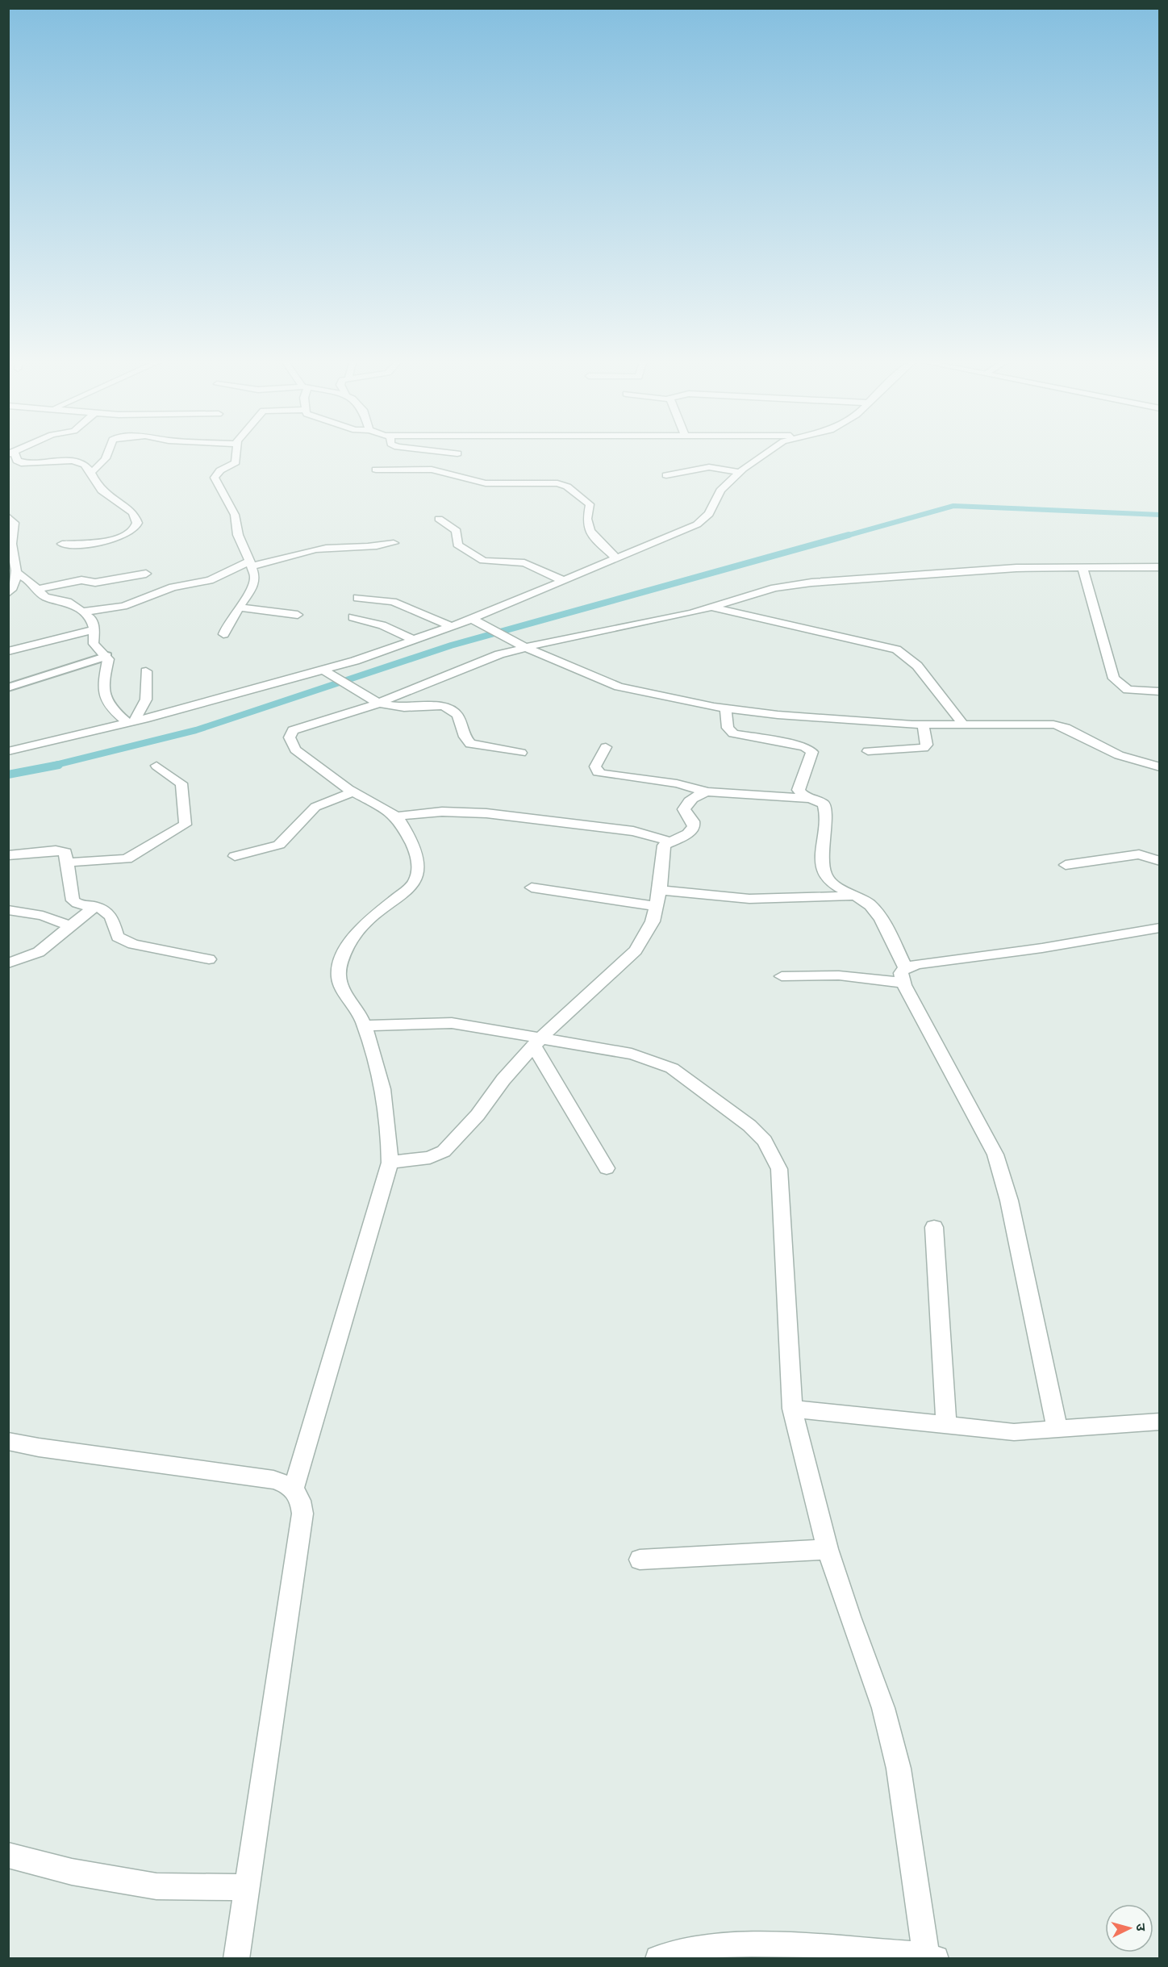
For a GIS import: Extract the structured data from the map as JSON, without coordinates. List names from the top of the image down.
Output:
{
  "north": "right"
}
